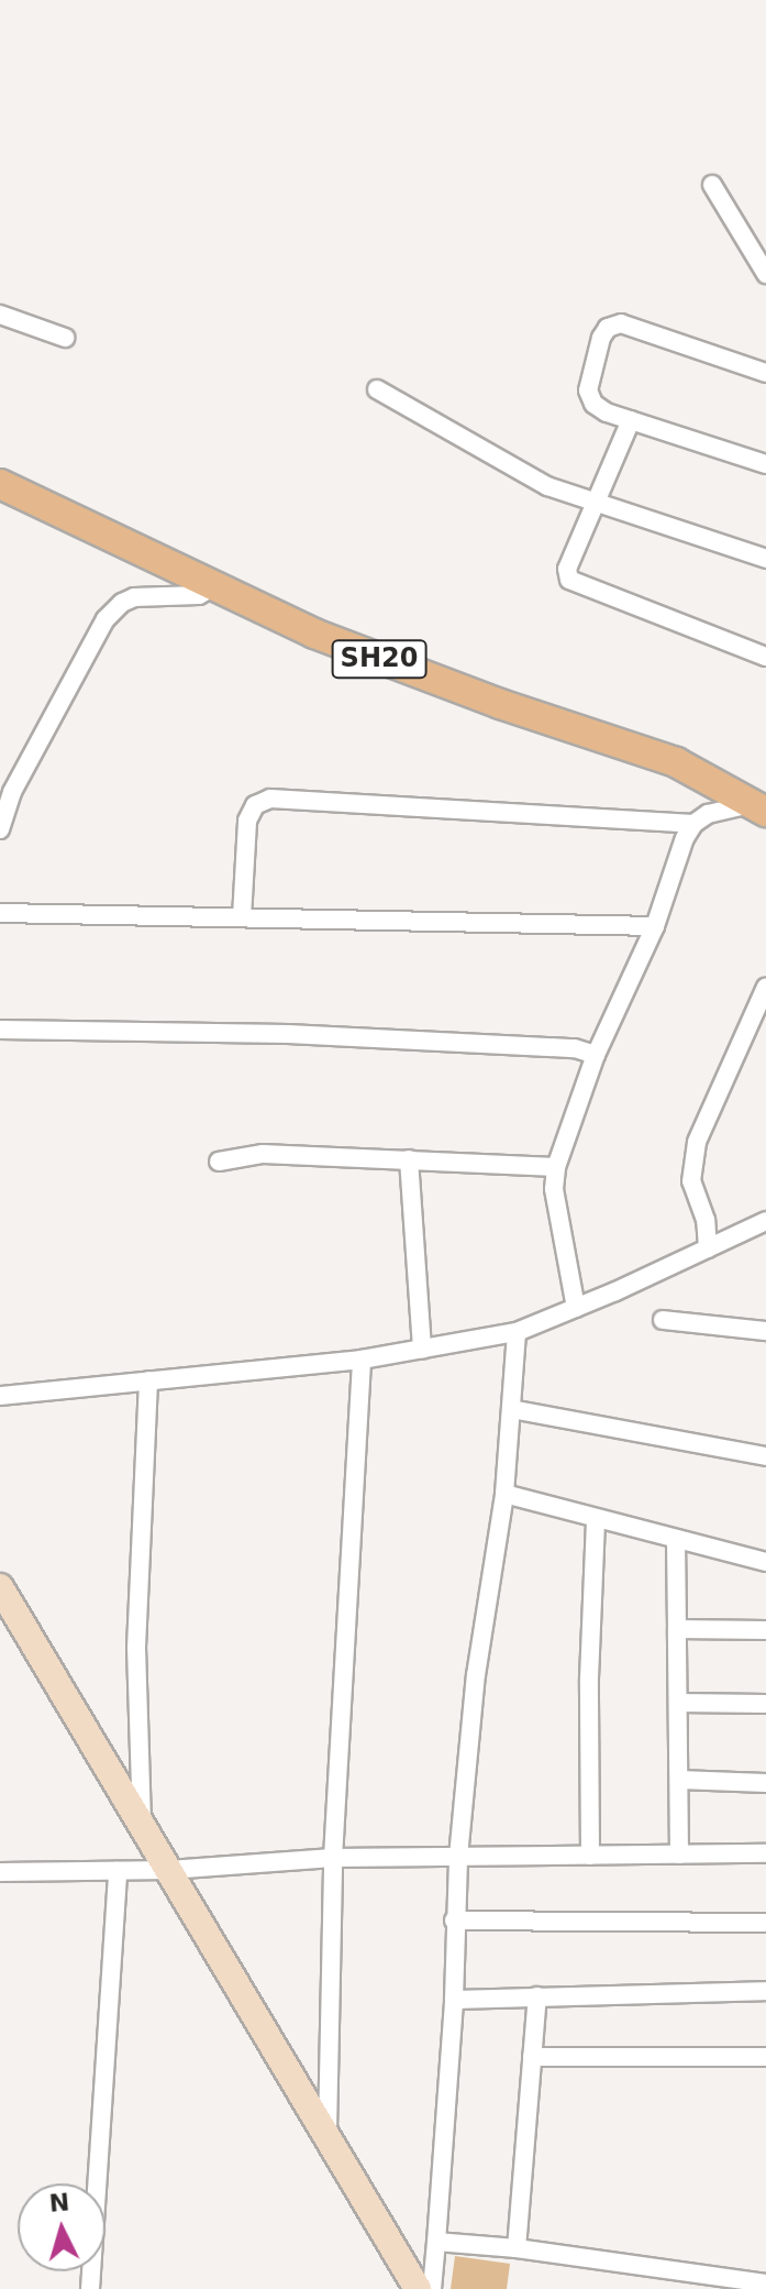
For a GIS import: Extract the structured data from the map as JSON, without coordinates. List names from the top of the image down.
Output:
{
  "streets": {
    "main road": ["SH20"]
  },
  "north": "top"
}
